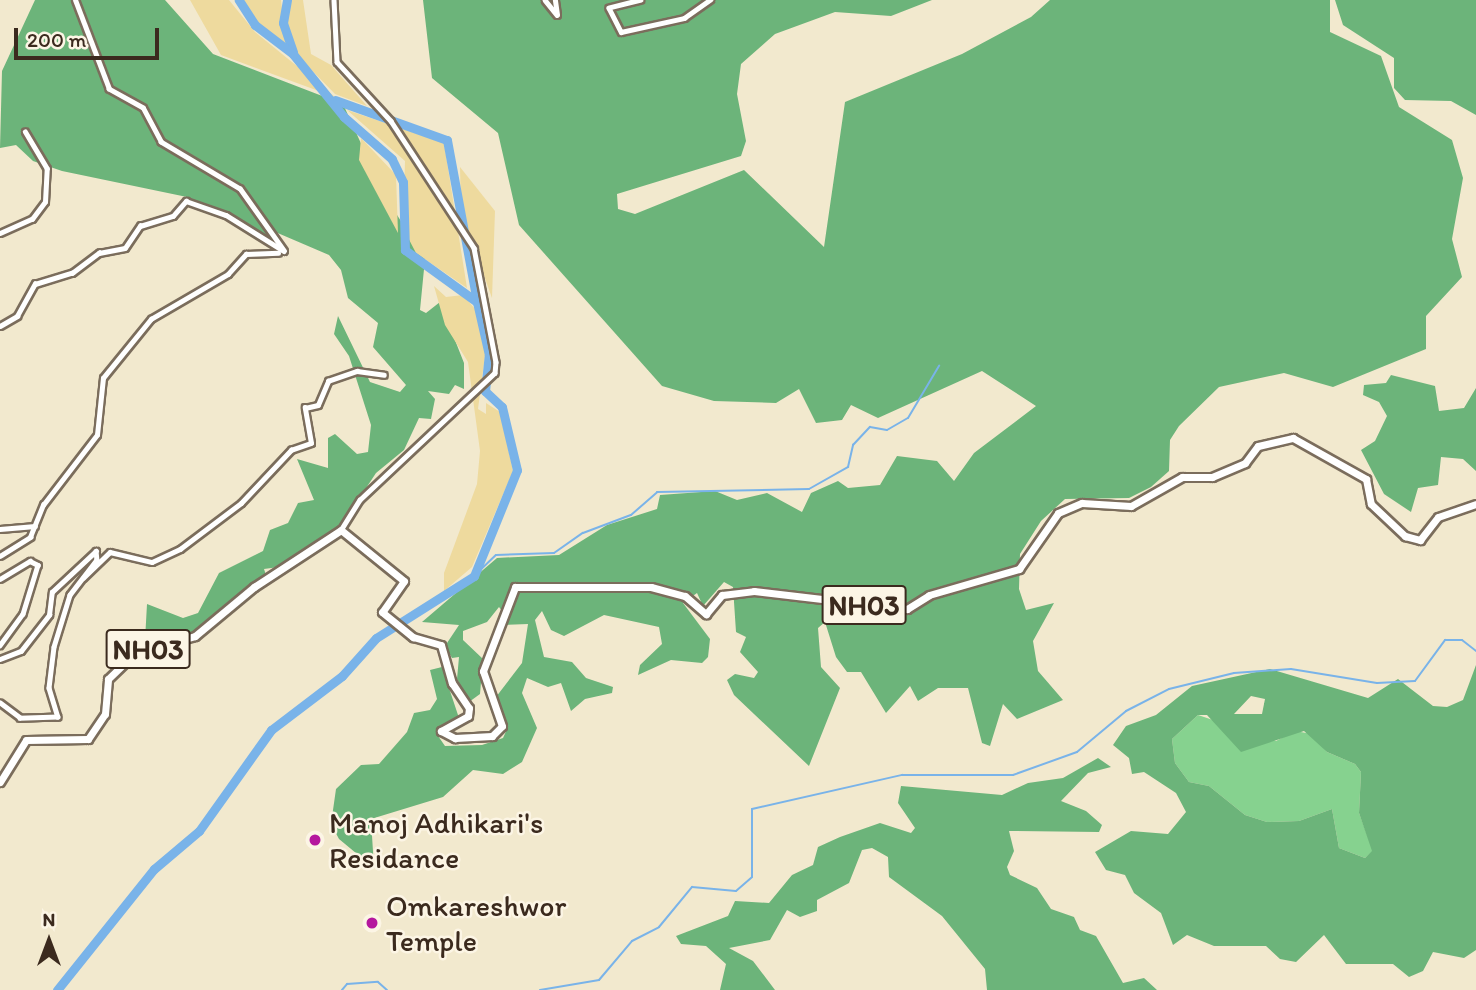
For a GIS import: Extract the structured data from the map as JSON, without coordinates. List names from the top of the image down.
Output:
{
  "streets": {
    "main road": ["NH03"]
  },
  "places": ["Manoj Adhikari's Residance", "Omkareshwor Temple"],
  "scale_bar": "200 m",
  "north": "top"
}
